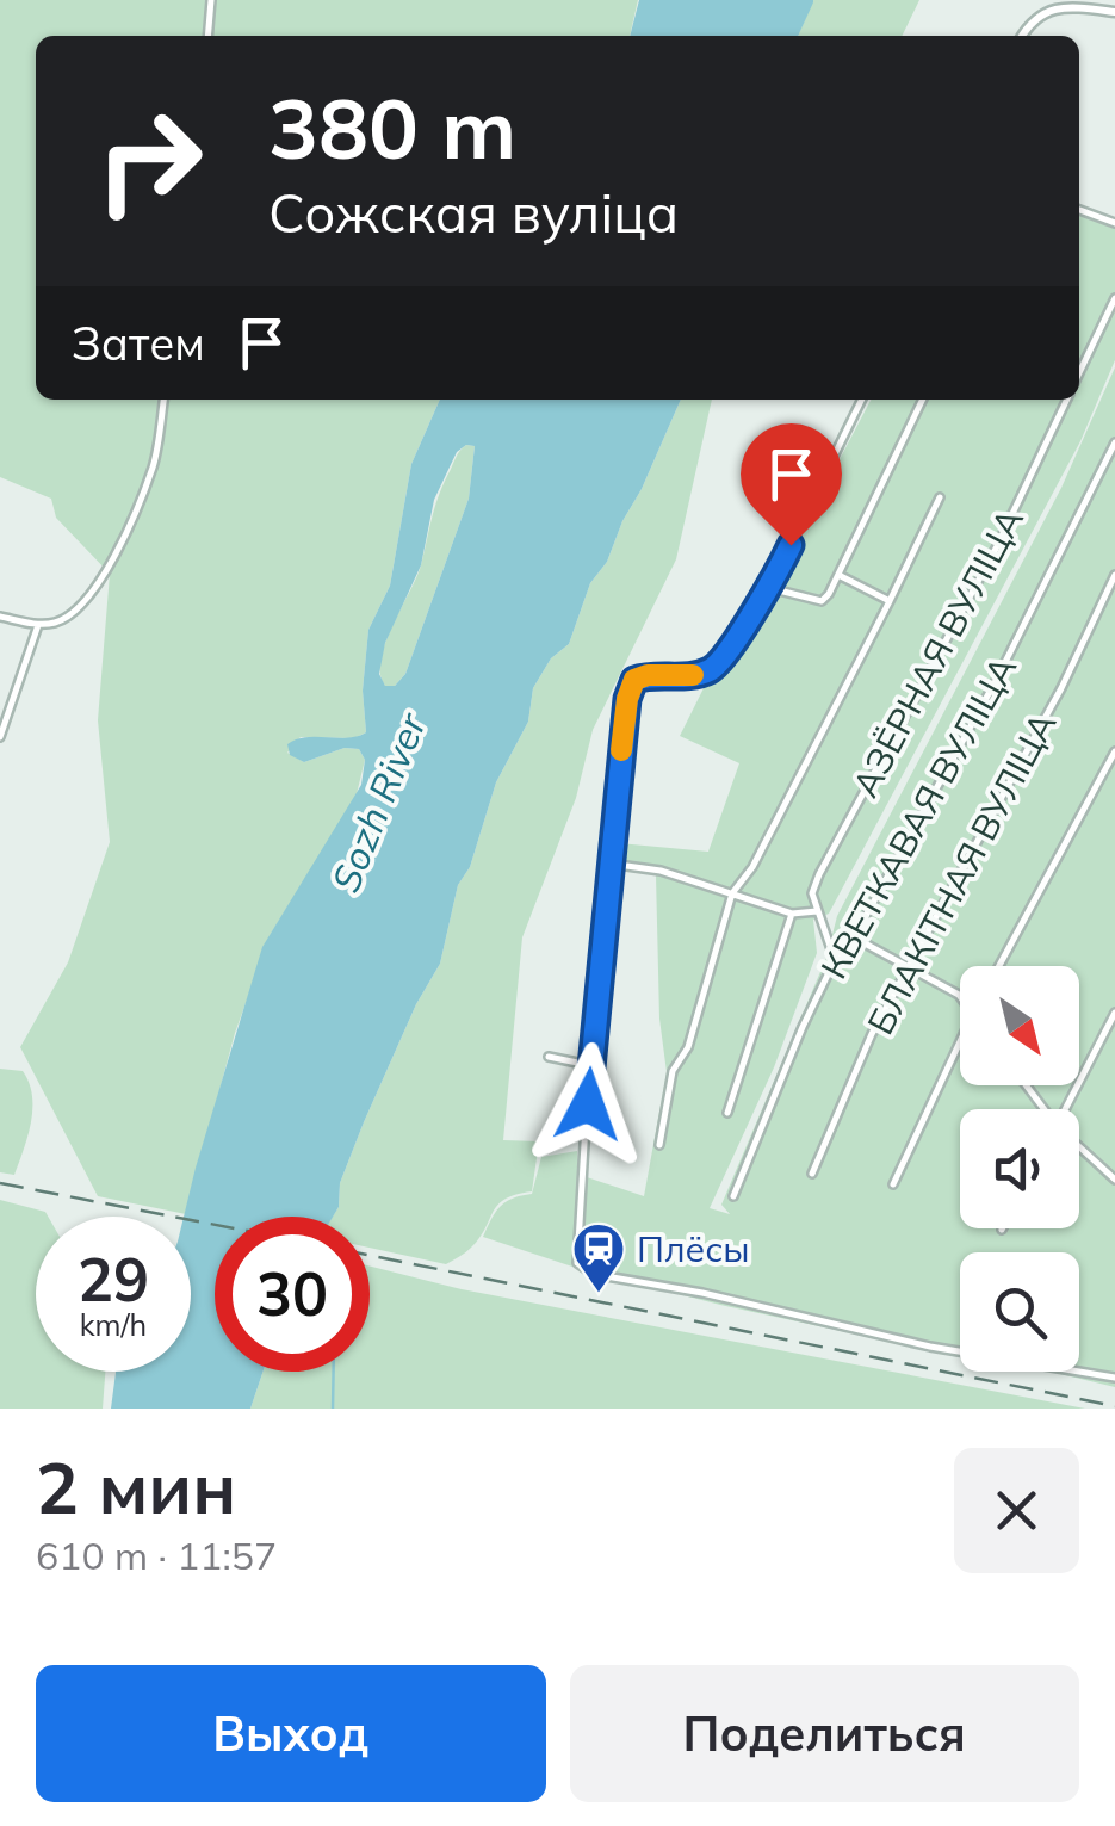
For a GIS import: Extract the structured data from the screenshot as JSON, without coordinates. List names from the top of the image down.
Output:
{
  "streets": {
    "street": ["АЗЁРНАЯ ВУЛІЦА", "КВЕТКАВАЯ ВУЛІЦА", "БЛАКІТНАЯ ВУЛІЦА"]
  },
  "water": ["Sozh River"],
  "places": {
    "station": ["Плёсы"]
  },
  "north": "bottom right",
  "page": {
    "turn": ["380 m", "Сожская вуліца"],
    "then": "Затем",
    "speed": "29 km/h",
    "limit": "30",
    "heading": ["2 мин", "610 m · 11:57"],
    "buttons": ["Выход", "Поделиться"]
  }
}
